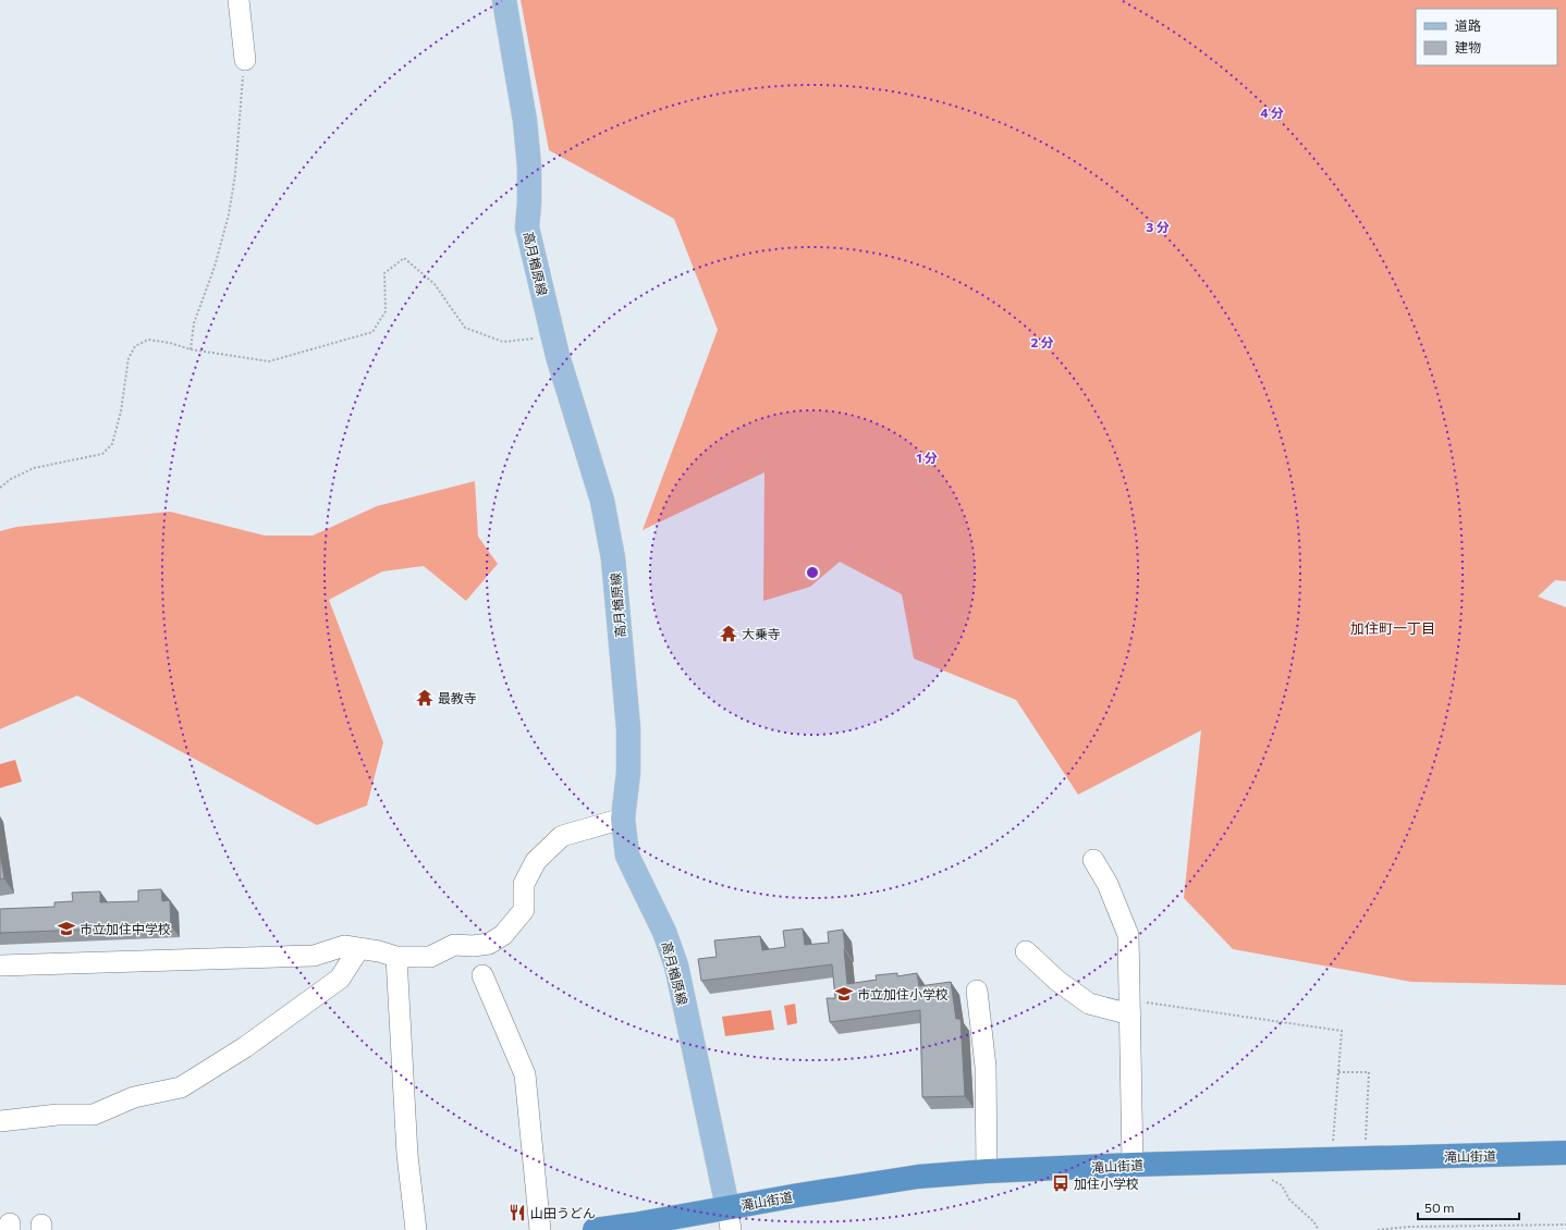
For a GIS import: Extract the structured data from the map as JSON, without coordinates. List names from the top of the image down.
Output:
{
  "streets": {
    "highway": ["滝山街道"],
    "main road": ["高月楢原線"]
  },
  "crossings": [
    ["高月楢原線", "滝山街道"]
  ],
  "districts": ["加住町一丁目"],
  "places": {
    "temple": ["大乗寺", "最教寺"],
    "school or university": ["市立加住中学校", "市立加住小学校"],
    "bus stop": ["加住小学校"],
    "restaurant": ["山田うどん"]
  },
  "legend": ["道路", "建物"],
  "scale_bar": "50 m",
  "rings": [
    "4 分",
    "3 分",
    "2 分",
    "1 分"
  ]
}
